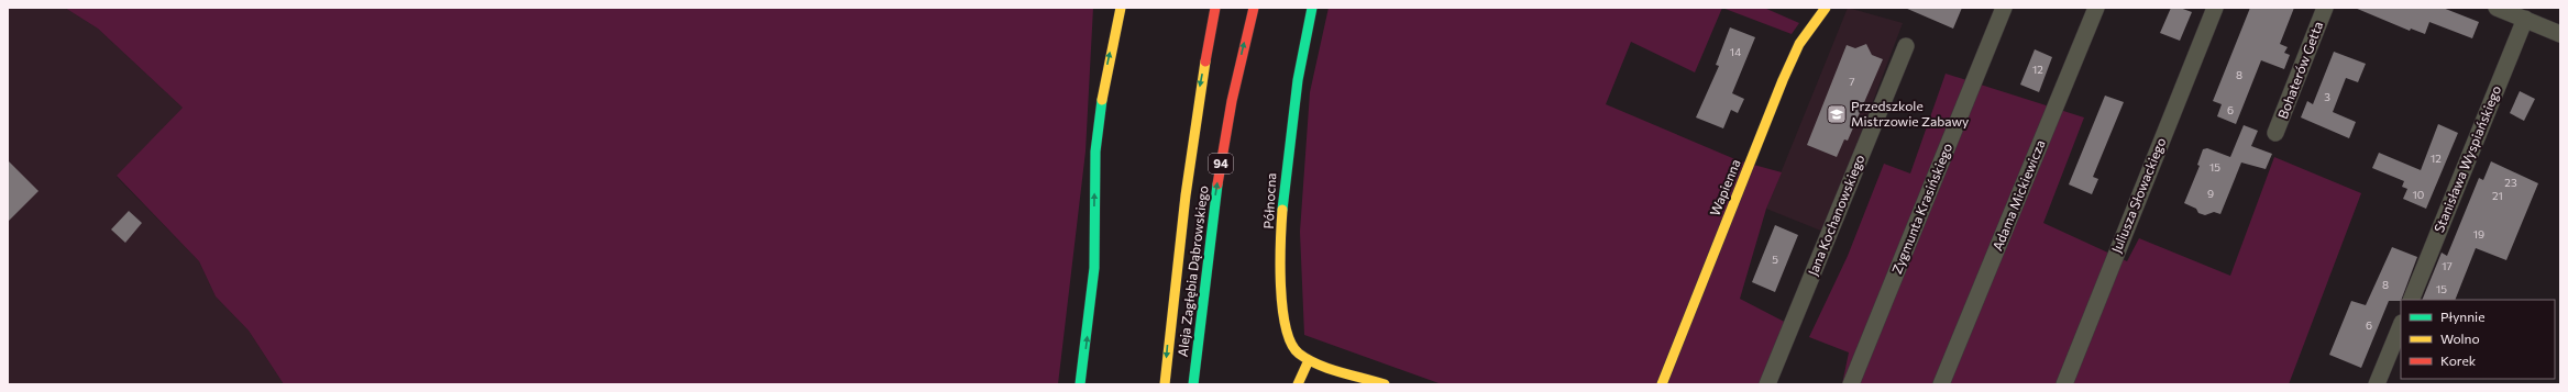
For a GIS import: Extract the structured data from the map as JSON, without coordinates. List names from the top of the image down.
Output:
{
  "streets": {
    "main road": [
      "94",
      "Wapienna",
      "Północna",
      "Aleja Zagłębia Dąbrowskiego"
    ],
    "street": [
      "Bohaterów Getta",
      "Stanisława Wyspiańskiego",
      "Adama Mickiewicza",
      "Juliusza Słowackiego",
      "Zygmunta Krasińskiego",
      "Jana Kochanowskiego"
    ]
  },
  "places": {
    "school or university": ["Przedszkole Mistrzowie Zabawy"]
  },
  "house_numbers": [
    "14",
    "12",
    "8",
    "7",
    "3",
    "6",
    "12",
    "15",
    "23",
    "9",
    "10",
    "21",
    "19",
    "5",
    "17",
    "8",
    "15",
    "6"
  ],
  "legend": ["Płynnie", "Wolno", "Korek"]
}
